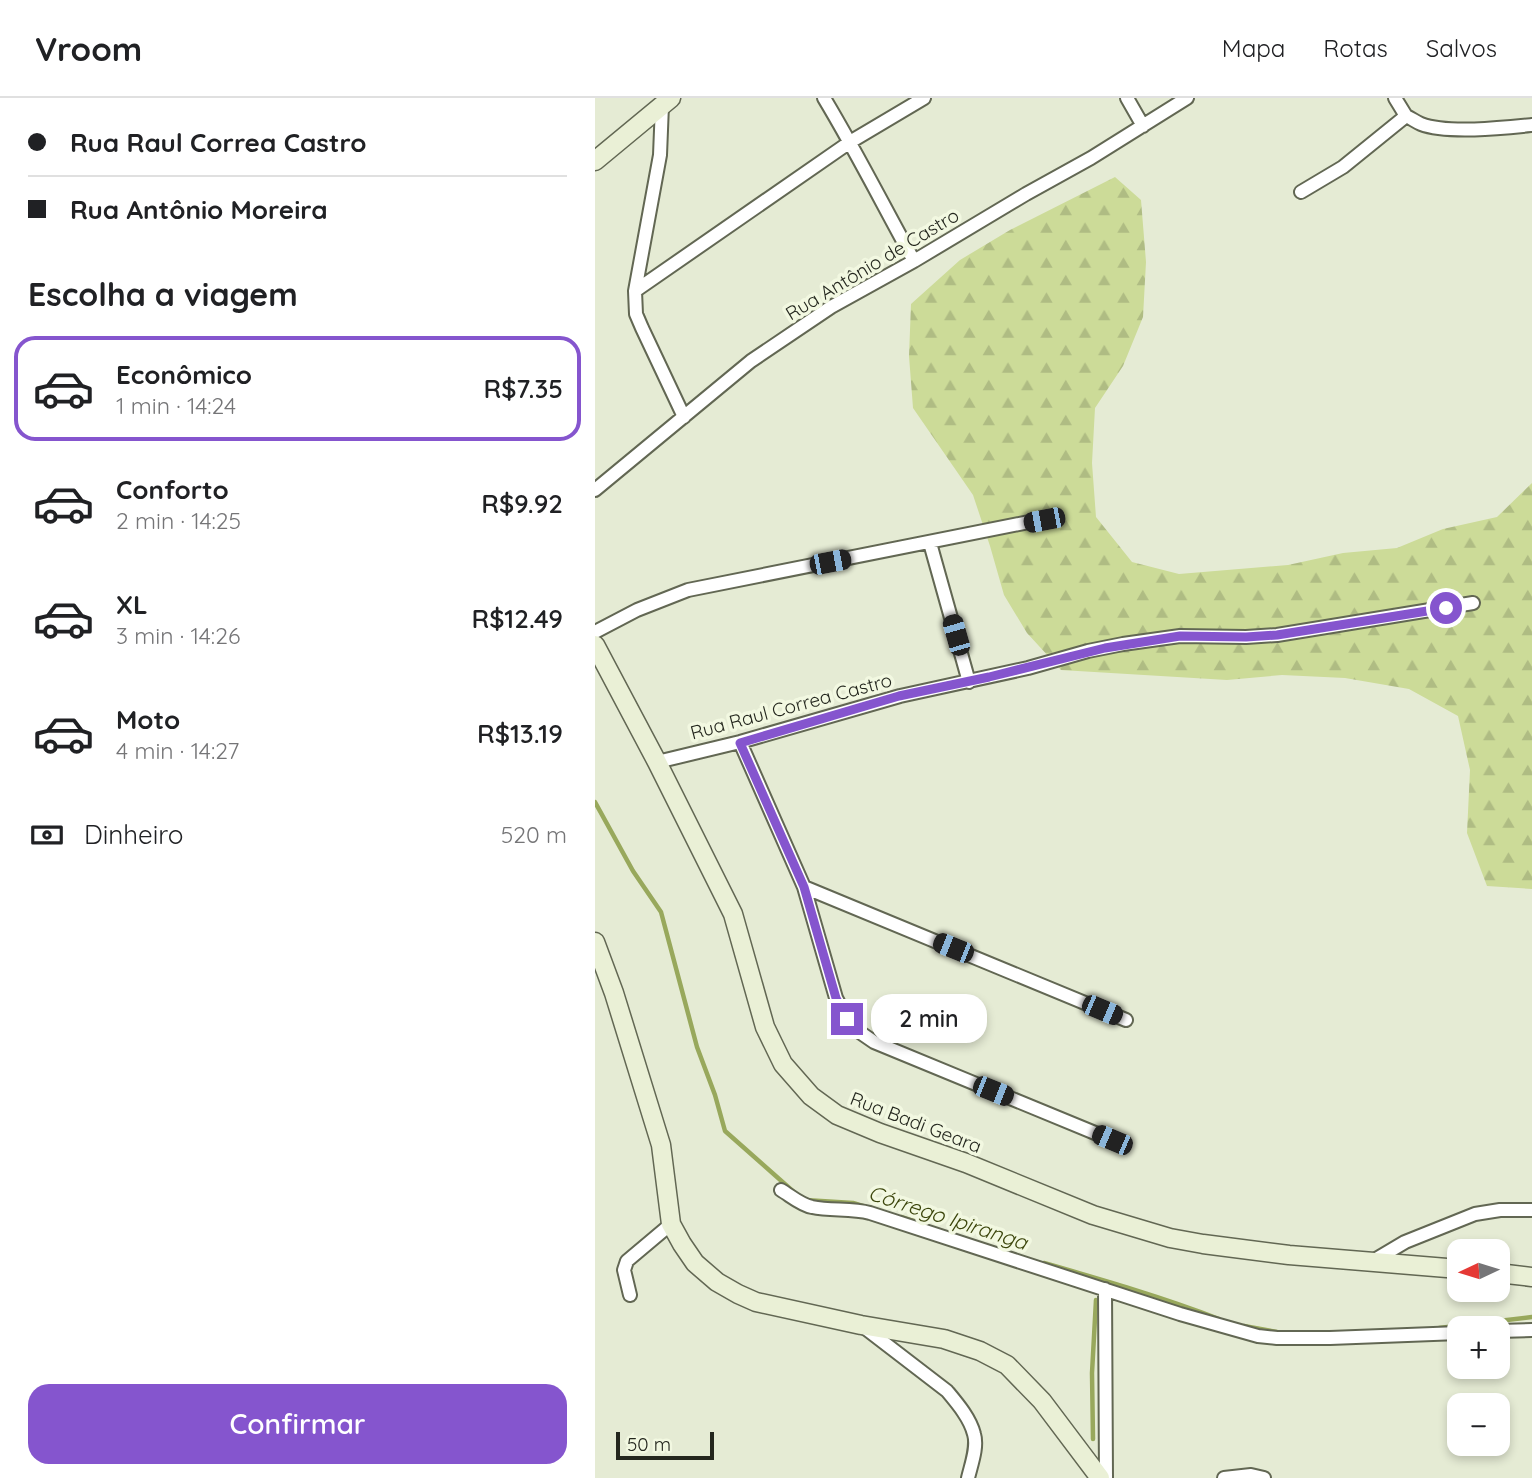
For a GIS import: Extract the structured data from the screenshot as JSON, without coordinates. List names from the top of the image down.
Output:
{
  "streets": {
    "street": ["Rua Antônio de Castro", "Rua Raul Correa Castro", "Rua Badi Geara"]
  },
  "crossings": [
    ["Rua Raul Correa Castro", "Rua Badi Geara"]
  ],
  "water": ["Córrego Ipiranga"],
  "scale_bar": "50 m",
  "north": "left",
  "page": {
    "header": "Vroom",
    "nav": ["Mapa", "Rotas", "Salvos"],
    "banner": ["Rua Raul Correa Castro", "Rua Antônio Moreira"],
    "heading": "Escolha a viagem",
    "list": [
      {
        "name": "Econômico",
        "note": "1 min · 14:24",
        "value": "R$7.35"
      },
      {
        "name": "Conforto",
        "note": "2 min · 14:25",
        "value": "R$9.92"
      },
      {
        "name": "XL",
        "note": "3 min · 14:26",
        "value": "R$12.49"
      },
      {
        "name": "Moto",
        "note": "4 min · 14:27",
        "value": "R$13.19"
      }
    ],
    "pay": ["Dinheiro", "520 m"],
    "bubble": "2 min",
    "map_buttons": ["+", "−"],
    "buttons": "Confirmar",
    "scale": "50 m"
  }
}
